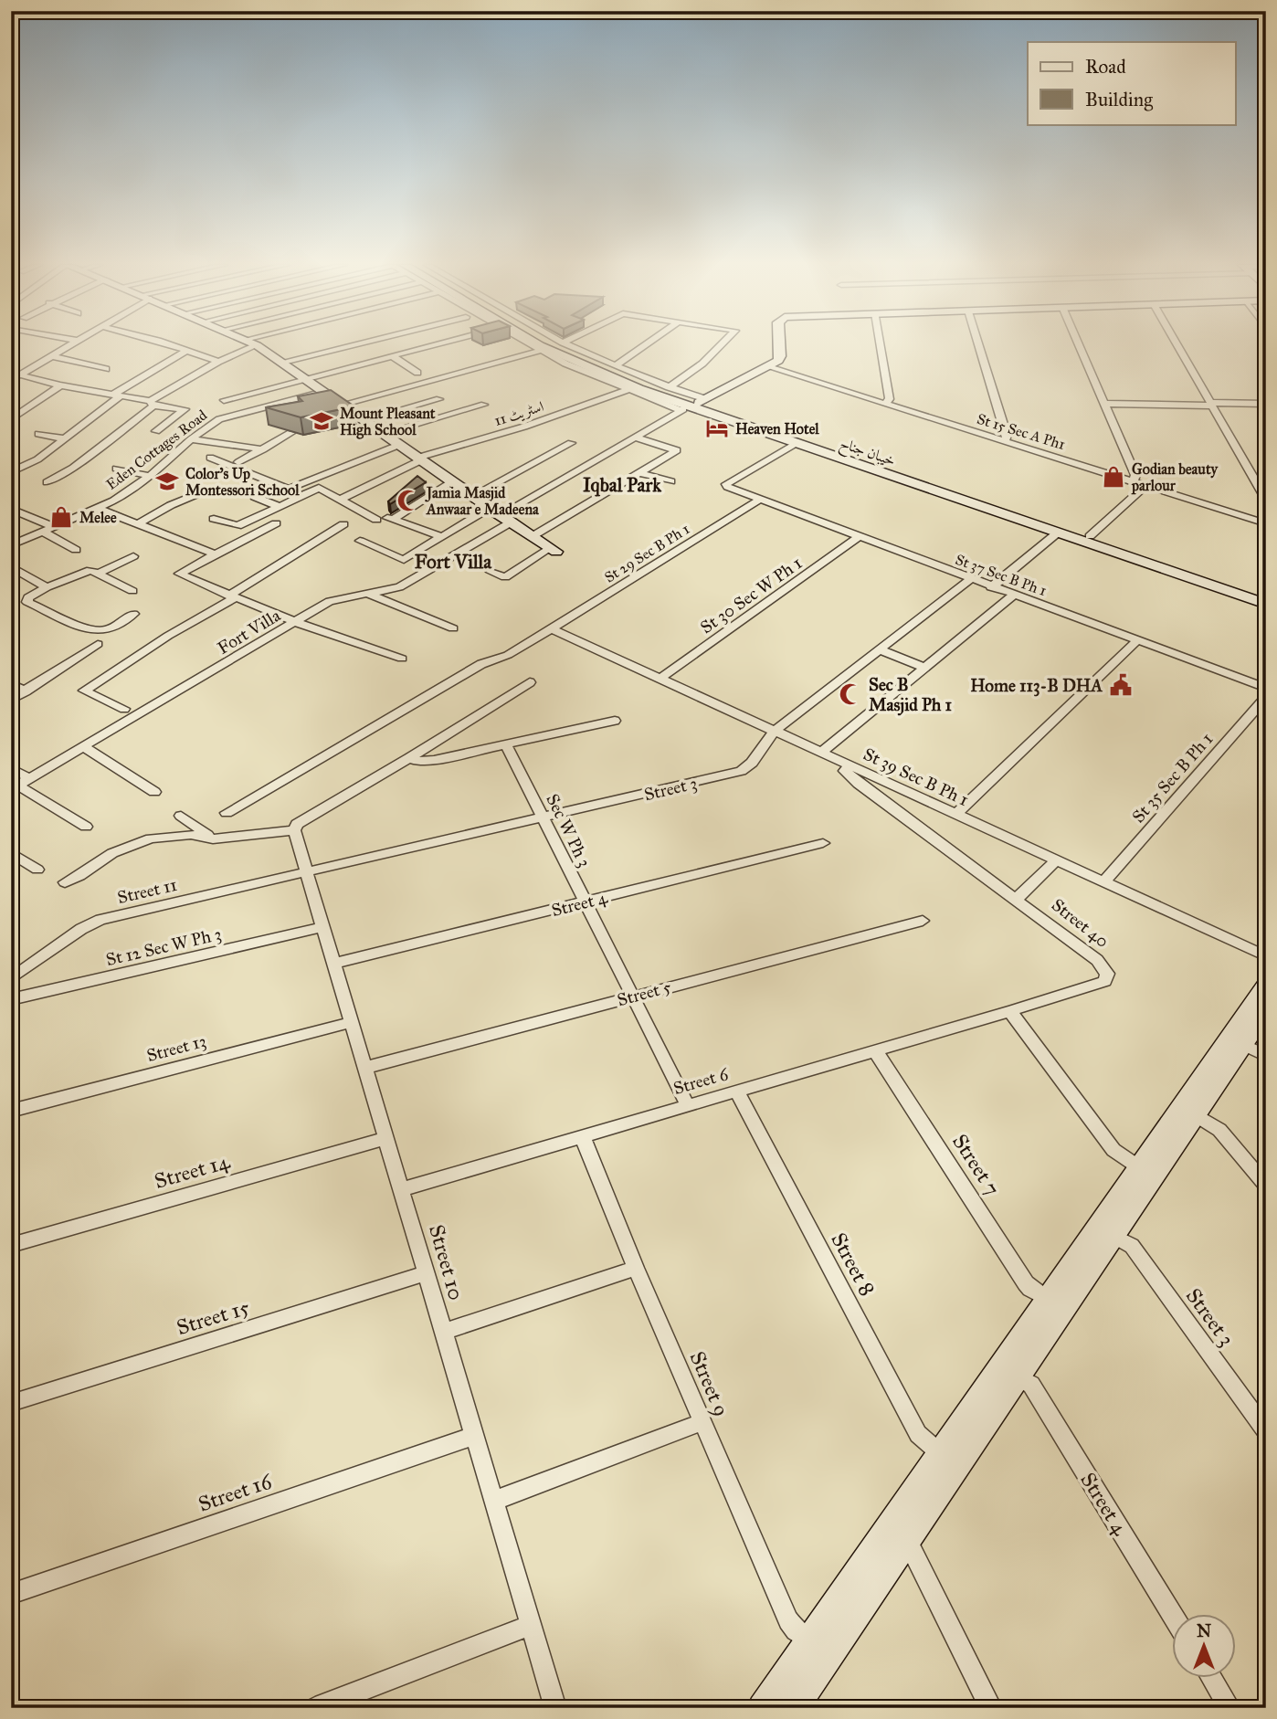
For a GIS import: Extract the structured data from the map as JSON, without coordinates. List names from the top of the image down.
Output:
{
  "streets": {
    "main road": ["خیبان جناح"],
    "street": [
      "اسٹریٹ 11",
      "St 15 Sec A Ph1",
      "Eden Cottages Road",
      "St 29 Sec B Ph 1",
      "St 37 Sec B Ph 1",
      "St 30 Sec W Ph 1",
      "Fort Villa",
      "St 39 Sec B Ph 1",
      "St 35 Sec B Ph 1",
      "Street 3",
      "Sec W Ph 3",
      "Street 11",
      "Street 4",
      "Street 40",
      "St 12 Sec W Ph 3",
      "Street 5",
      "Street 13",
      "Street 6",
      "Street 7",
      "Street 14",
      "Street 10",
      "Street 8",
      "Street 15",
      "Street 9",
      "Street 16"
    ]
  },
  "crossings": [
    ["خیبان جناح", "St 37 Sec B Ph 1"],
    ["St 29 Sec B Ph 1", "St 37 Sec B Ph 1"],
    ["St 29 Sec B Ph 1", "St 39 Sec B Ph 1"],
    ["St 37 Sec B Ph 1", "St 30 Sec W Ph 1"],
    ["St 37 Sec B Ph 1", "Street 3"],
    ["St 30 Sec W Ph 1", "St 39 Sec B Ph 1"],
    ["St 39 Sec B Ph 1", "St 35 Sec B Ph 1"],
    ["St 39 Sec B Ph 1", "Street 3"],
    ["St 39 Sec B Ph 1", "Street 40"],
    ["Street 3", "Sec W Ph 3"],
    ["Street 3", "Street 11"],
    ["Street 3", "Street 10"],
    ["Sec W Ph 3", "Street 4"],
    ["Sec W Ph 3", "Street 5"],
    ["Sec W Ph 3", "Street 6"],
    ["Street 11", "Street 10"],
    ["Street 4", "Street 10"],
    ["Street 40", "Street 6"],
    ["St 12 Sec W Ph 3", "Street 10"],
    ["Street 5", "Street 10"],
    ["Street 13", "Street 10"],
    ["Street 6", "Street 7"],
    ["Street 6", "Street 10"],
    ["Street 6", "Street 8"],
    ["Street 6", "Street 9"],
    ["Street 14", "Street 10"],
    ["Street 10", "Street 15"],
    ["Street 10", "Street 16"]
  ],
  "districts": ["Iqbal Park", "Fort Villa"],
  "places": {
    "school or university": ["Mount Pleasant High School", "Color's Up Montessori School"],
    "hotel": ["Heaven Hotel"],
    "shop": ["Godian beauty parlour", "Melee"],
    "mosque": ["Jamia Masjid Anwaar e Madeena", "Sec B Masjid Ph 1"],
    "public building": ["Home 113-B DHA"]
  },
  "legend": ["Road", "Building"],
  "north": "top"
}
